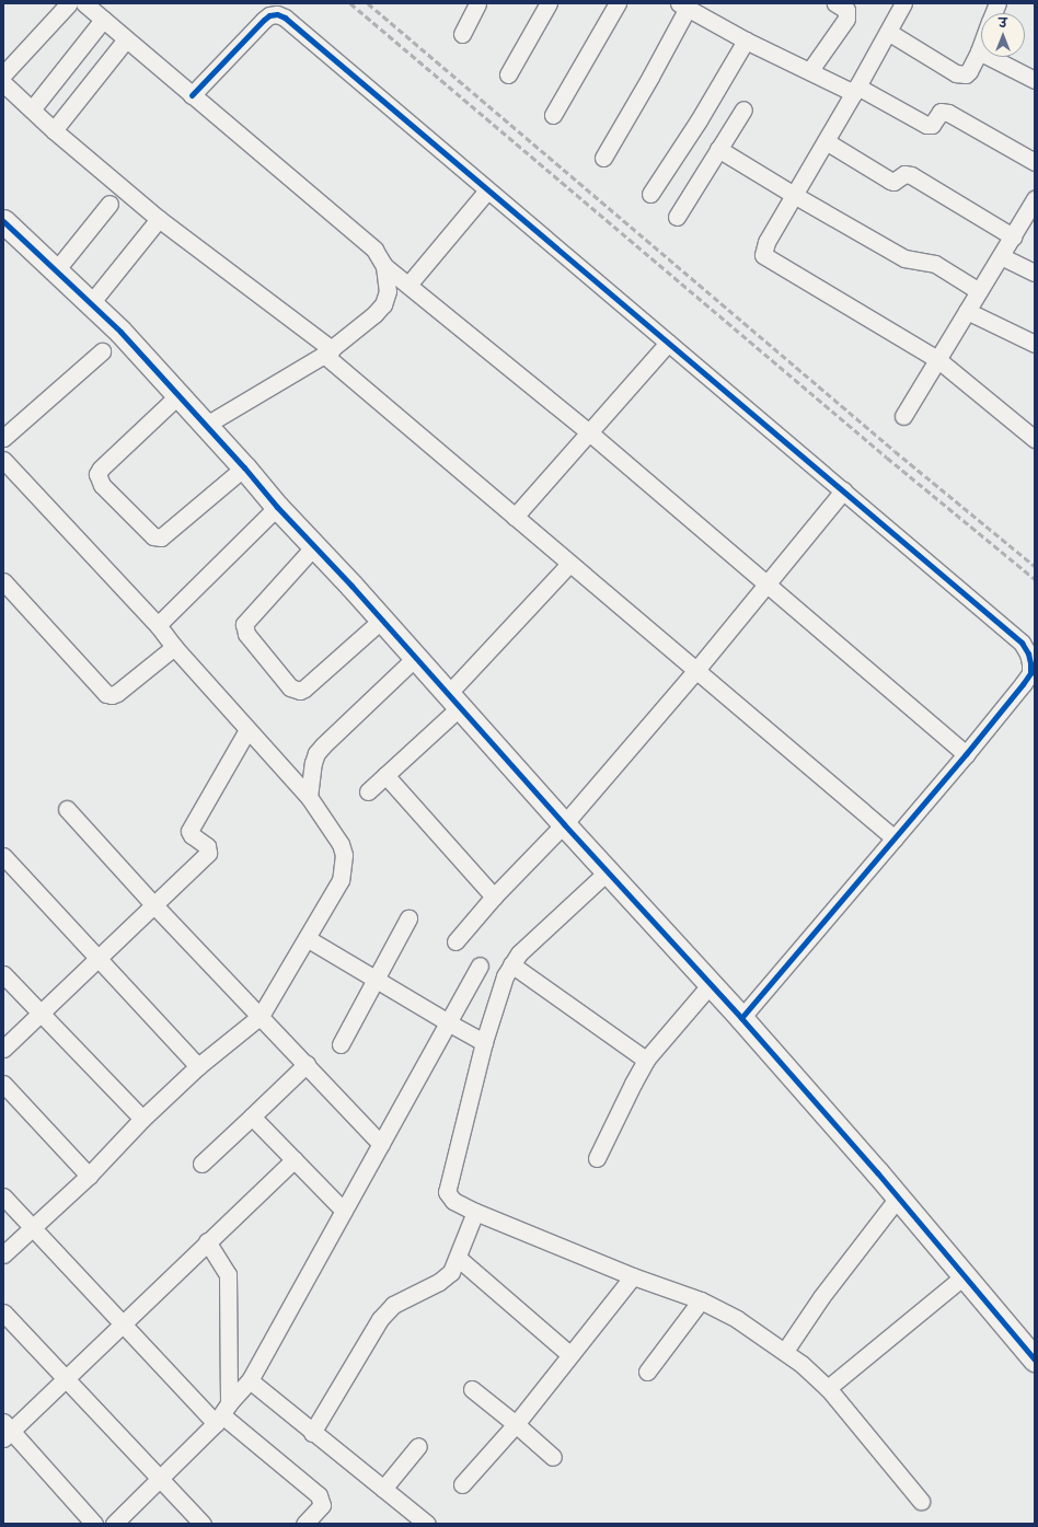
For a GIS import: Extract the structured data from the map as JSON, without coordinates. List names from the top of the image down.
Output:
{
  "north": "top"
}
